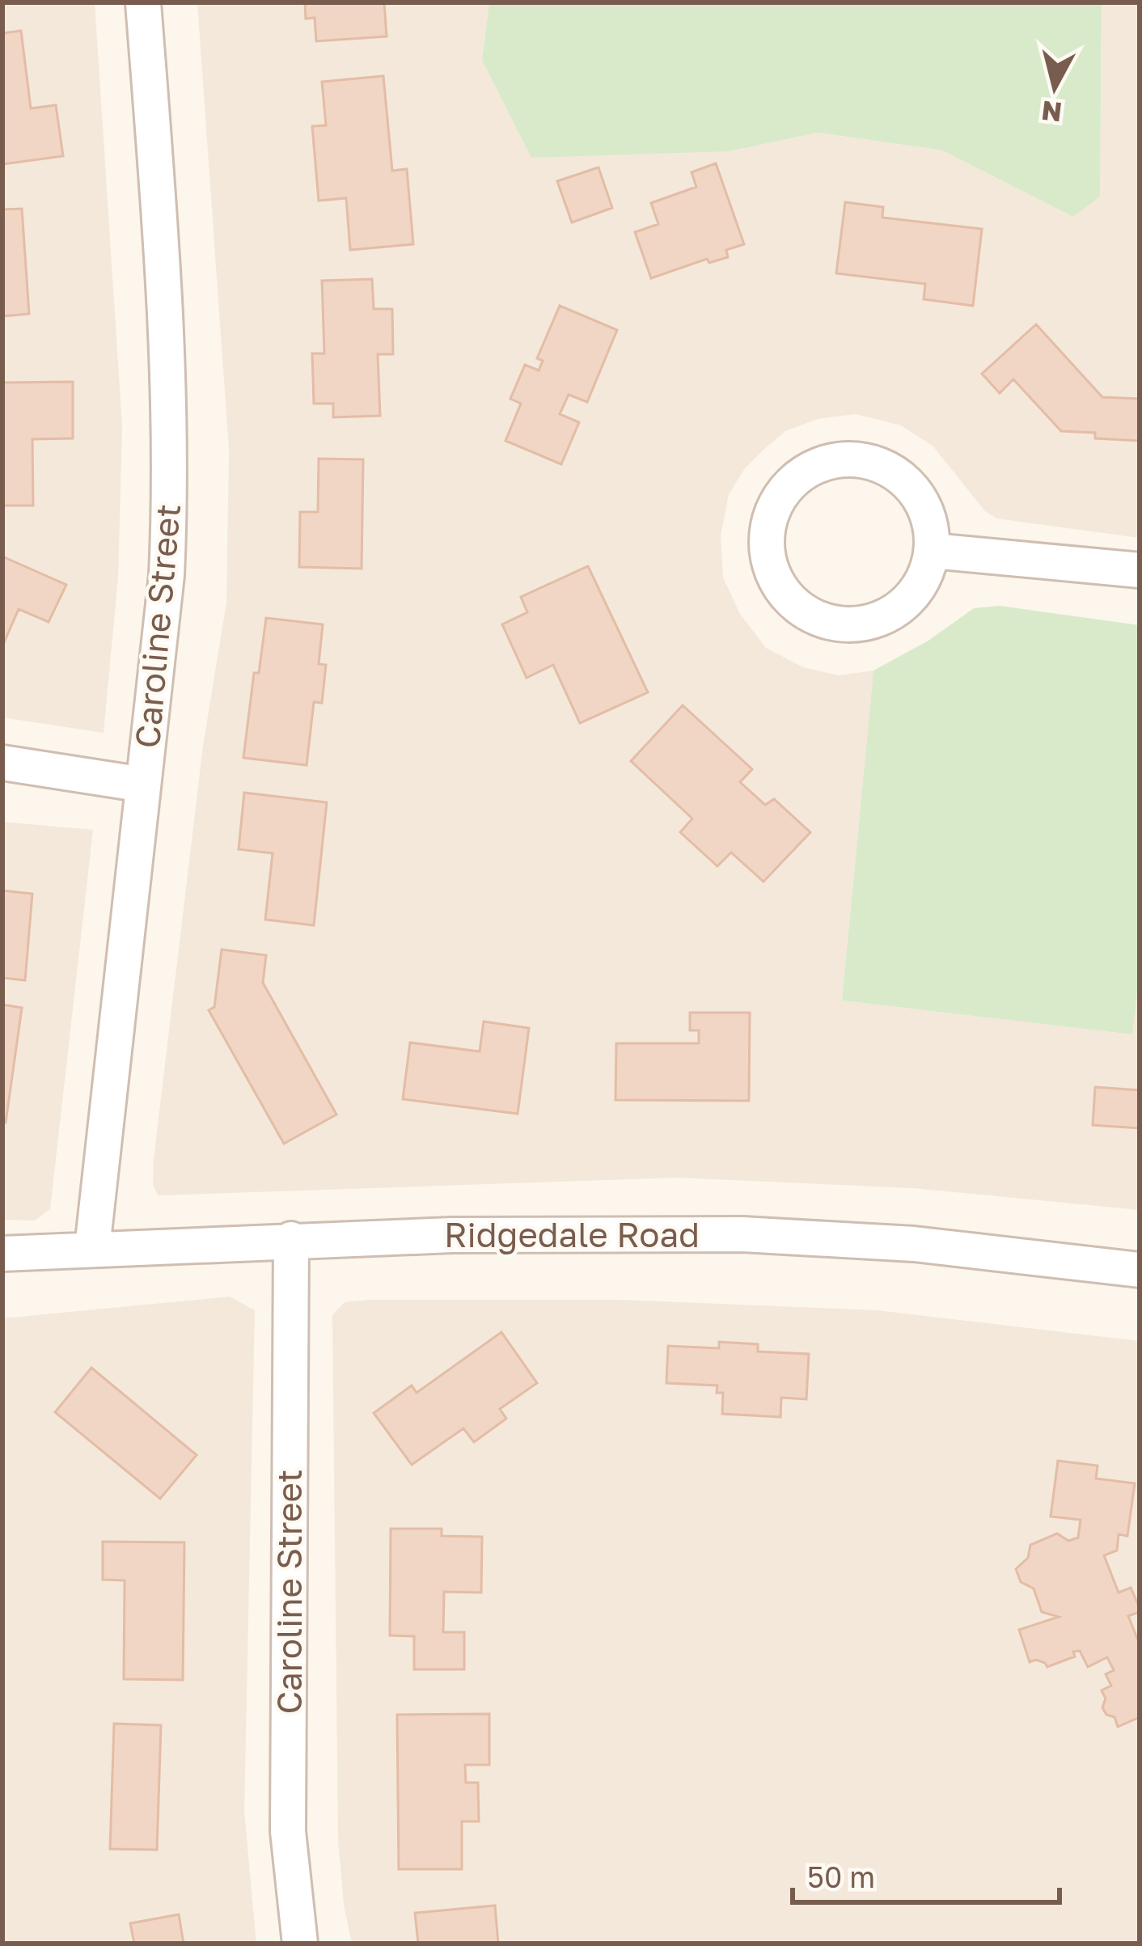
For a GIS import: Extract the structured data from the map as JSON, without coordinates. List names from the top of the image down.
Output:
{
  "streets": {
    "street": ["Caroline Street", "Ridgedale Road"]
  },
  "crossings": [
    ["Caroline Street", "Ridgedale Road"]
  ],
  "scale_bar": "50 m",
  "north": "bottom"
}
